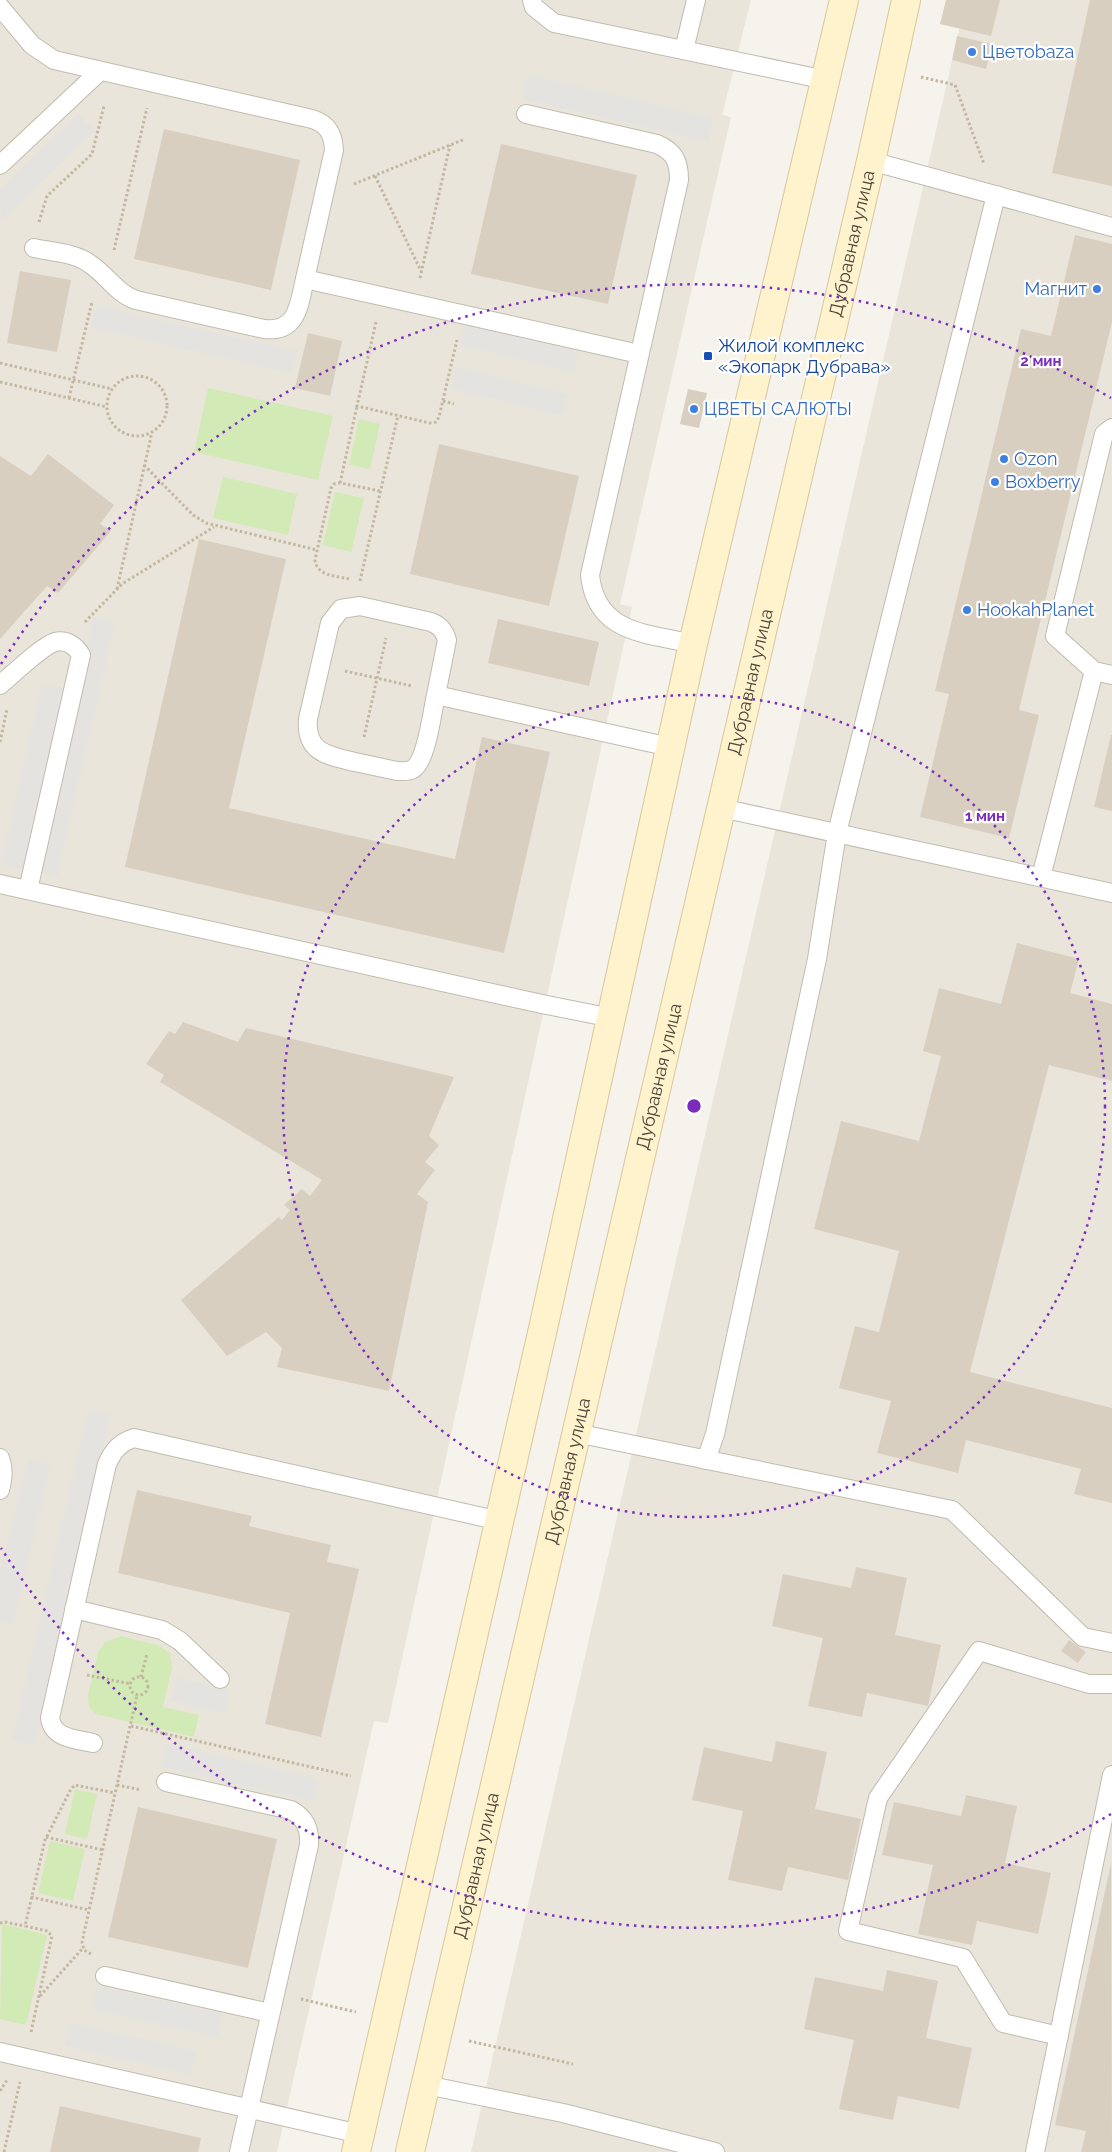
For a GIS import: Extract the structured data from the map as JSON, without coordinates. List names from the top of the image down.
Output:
{
  "streets": {
    "street": ["Дубравная улица"]
  },
  "places": {
    "other": [
      "Цветоbaza",
      "Магнит",
      "ЦВЕТЫ САЛЮТЫ",
      "Ozon",
      "Boxberry",
      "HookahPlanet"
    ],
    "transit": ["Жилой комплекс «Экопарк Дубрава»"]
  },
  "rings": ["2 мин", "1 мин"]
}
